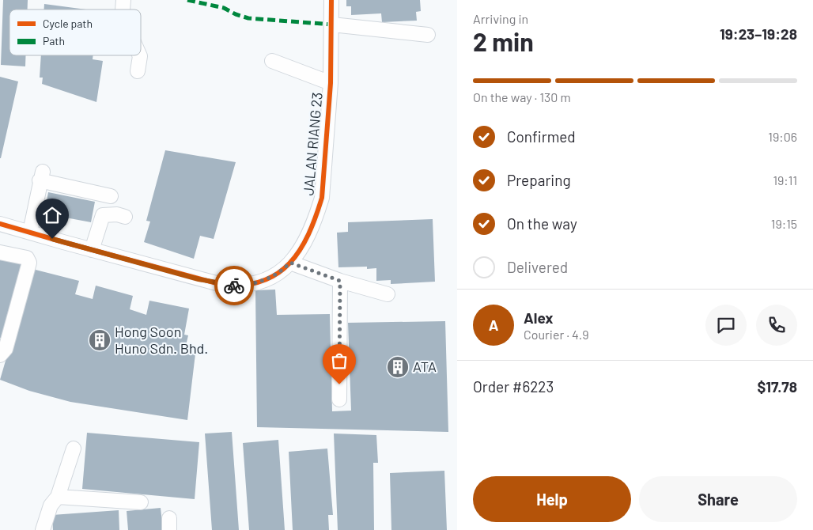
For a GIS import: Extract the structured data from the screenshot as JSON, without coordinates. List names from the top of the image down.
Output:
{
  "streets": {
    "street": ["JALAN RIANG 23"]
  },
  "places": {
    "building": ["Hong Soon Huno Sdn. Bhd.", "ATA"]
  },
  "legend": ["Cycle path", "Path"],
  "page": {
    "heading": ["2 min", "Arriving in", "19:23–19:28"],
    "panel": [
      "Alex",
      "Courier · 4.9",
      "Order #6223",
      "$17.78"
    ],
    "bar": "On the way · 130 m",
    "list": [
      ["Confirmed", "19:06"],
      ["Preparing", "19:11"],
      ["On the way", "19:15"],
      "Delivered"
    ],
    "round": "A",
    "buttons": ["Help", "Share"]
  }
}
